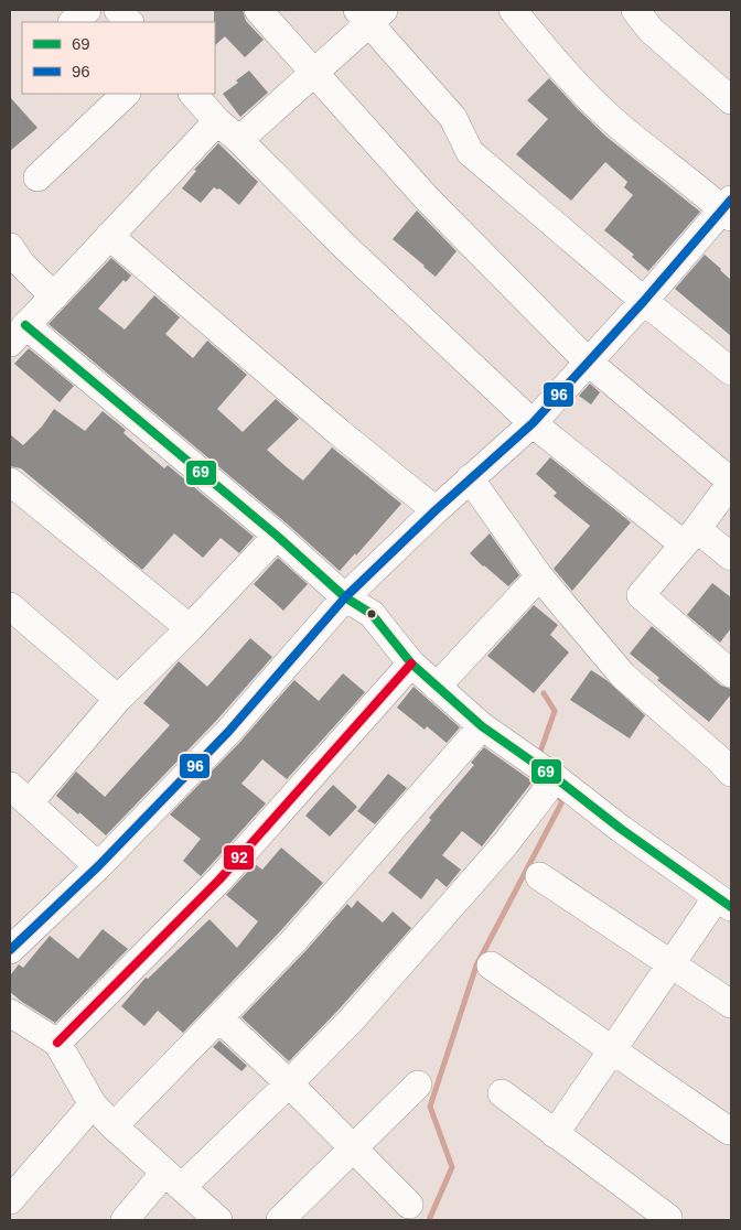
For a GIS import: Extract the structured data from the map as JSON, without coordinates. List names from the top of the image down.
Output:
{
  "lines": ["transit line 96", "transit line 69", "transit line 92"],
  "legend": ["69", "96"]
}
